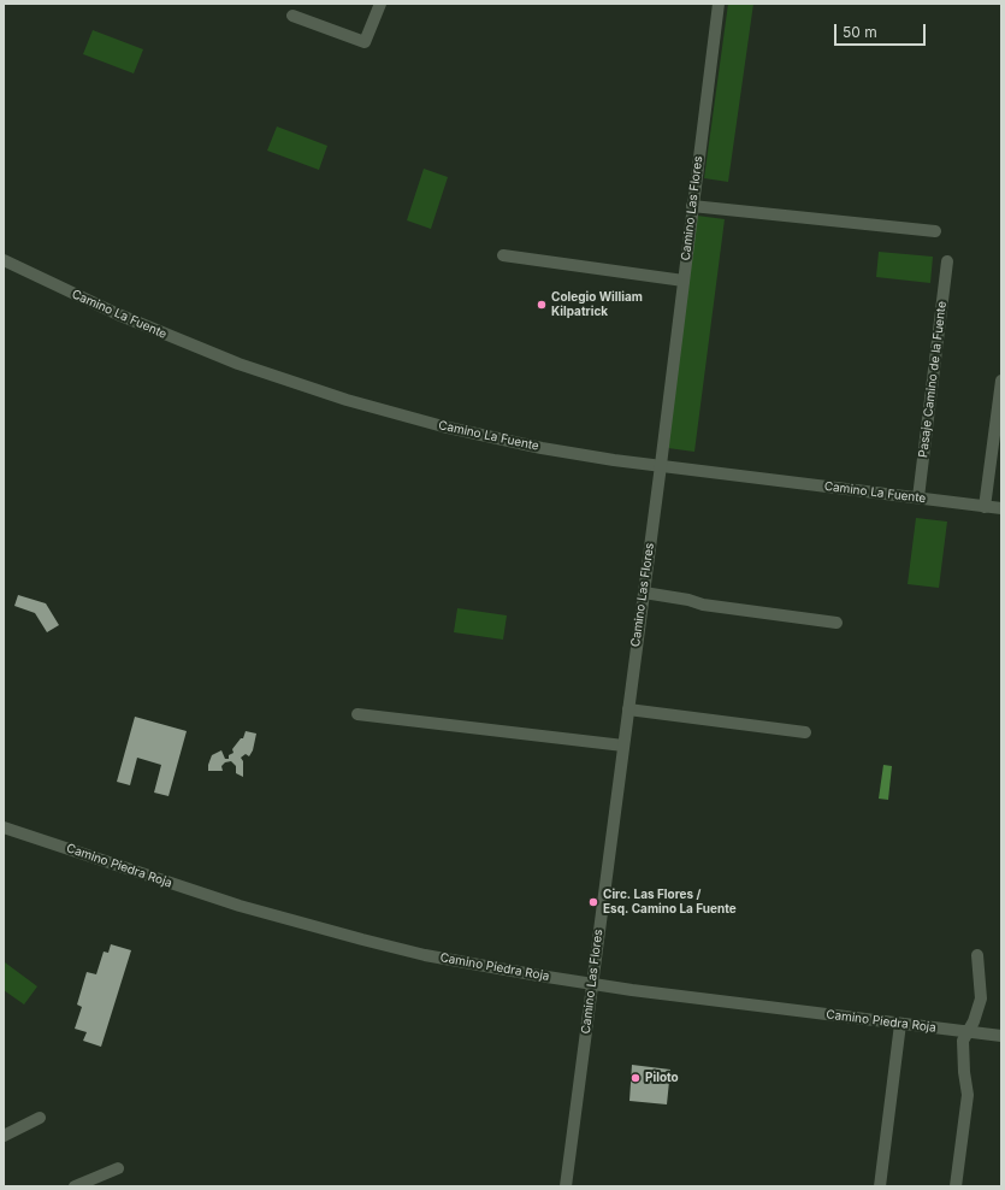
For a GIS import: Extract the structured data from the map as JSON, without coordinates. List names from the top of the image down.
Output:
{
  "streets": {
    "street": [
      "Camino Las Flores",
      "Camino La Fuente",
      "Pasaje Camino de la Fuente",
      "Camino Piedra Roja"
    ]
  },
  "crossings": [
    ["Camino Las Flores", "Camino La Fuente"],
    ["Camino Las Flores", "Camino Piedra Roja"],
    ["Camino La Fuente", "Pasaje Camino de la Fuente"]
  ],
  "places": ["Colegio William Kilpatrick", "Circ. Las Flores / Esq. Camino La Fuente", "Piloto"],
  "scale_bar": "50 m"
}
